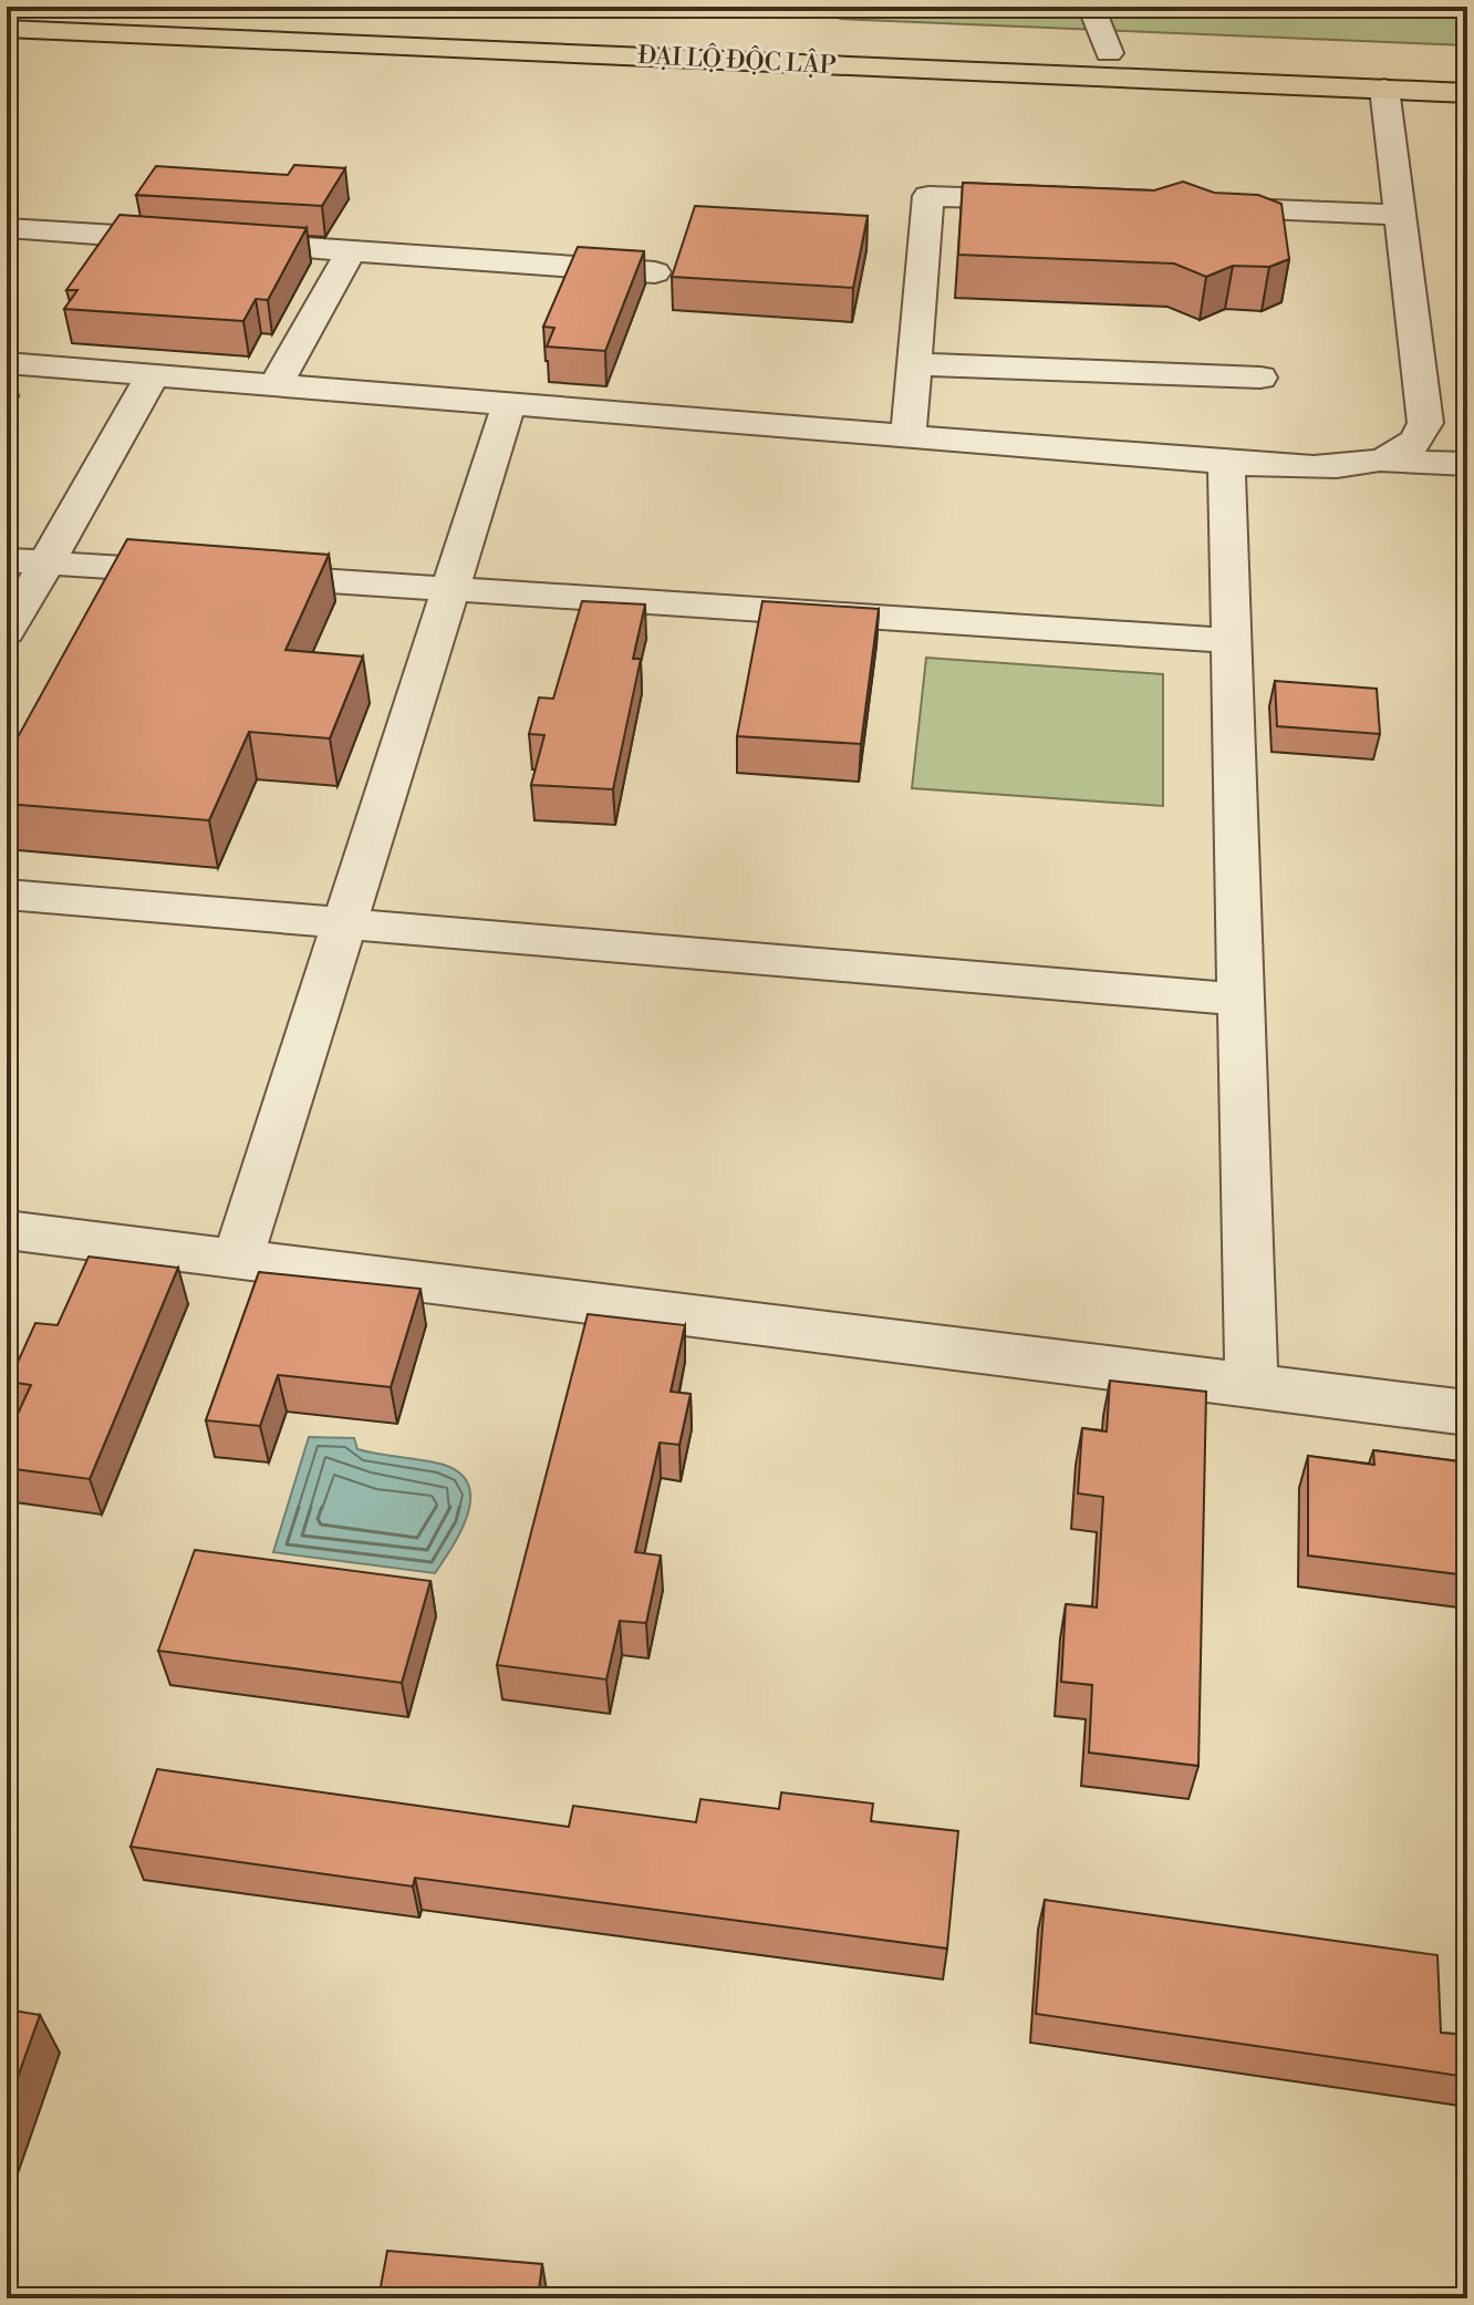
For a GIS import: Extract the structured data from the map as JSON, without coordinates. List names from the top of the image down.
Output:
{
  "streets": {
    "main road": ["ĐẠI LỘ ĐỘC LẬP"]
  }
}
